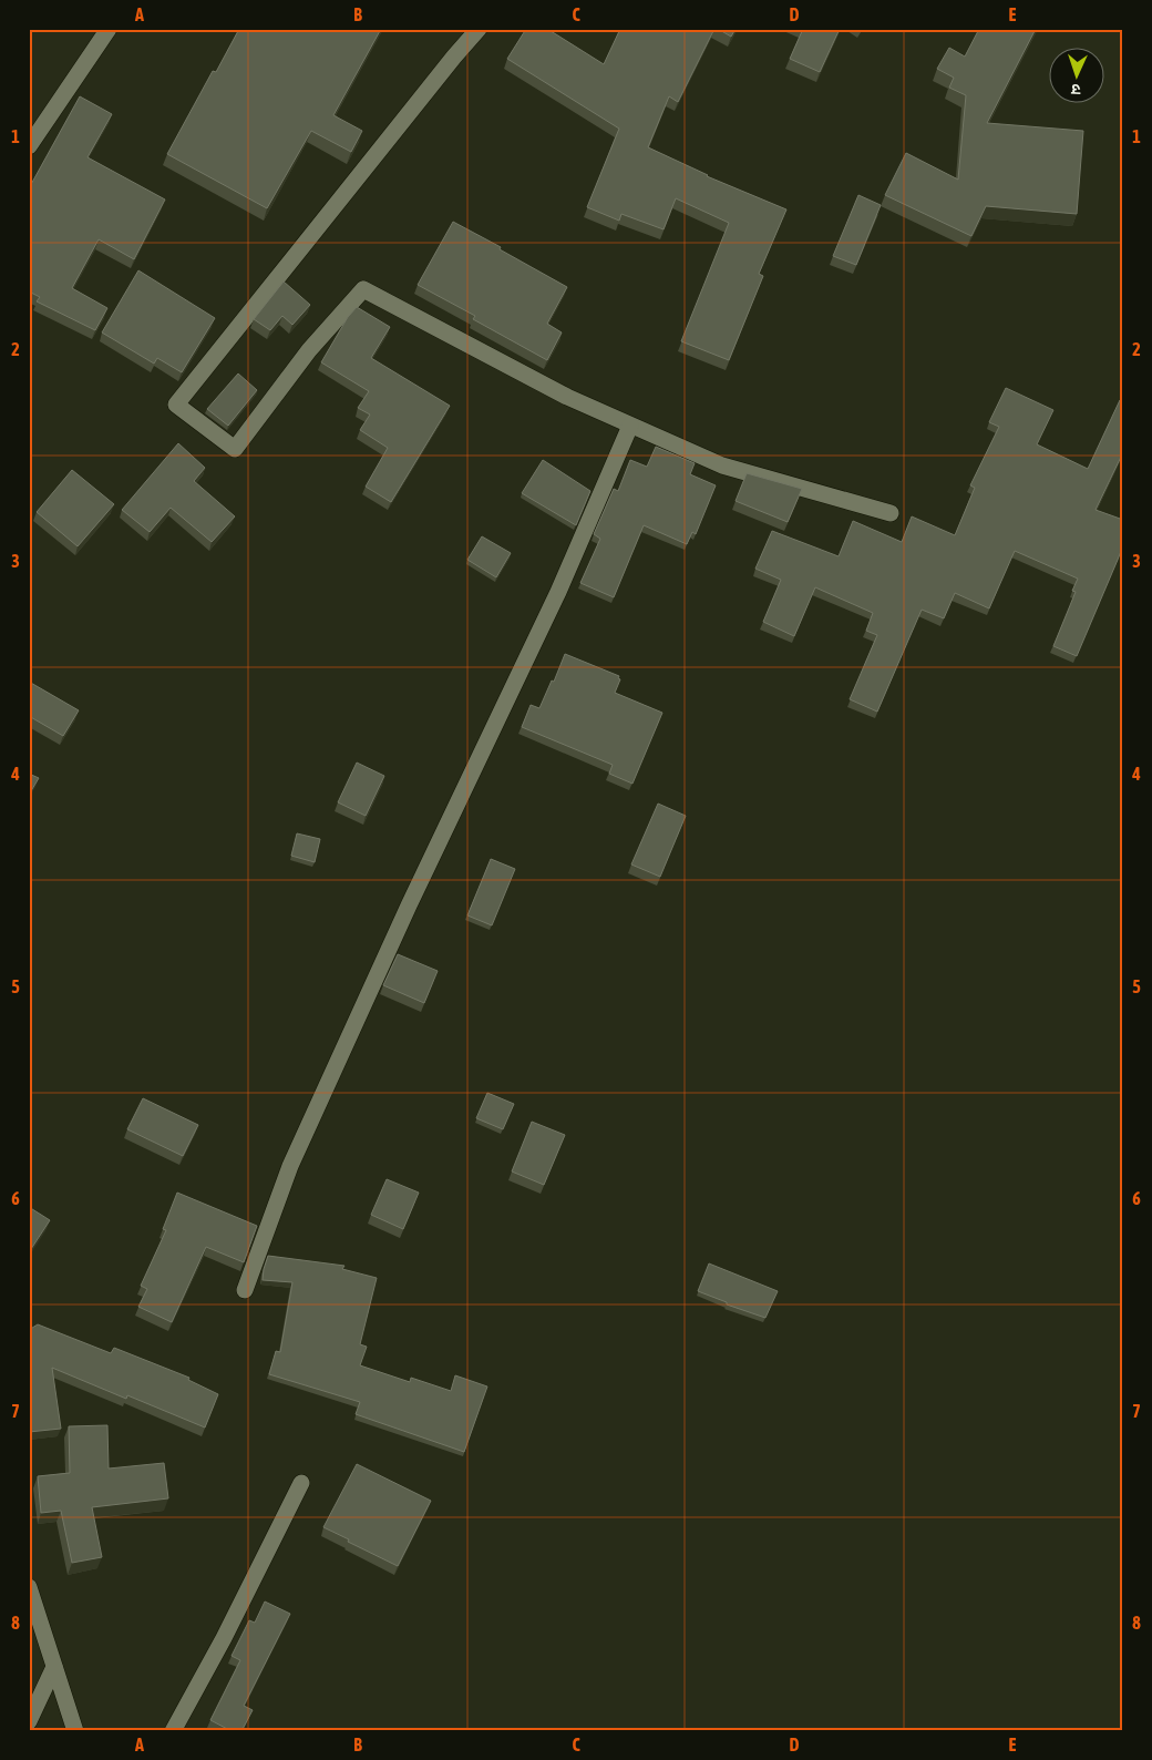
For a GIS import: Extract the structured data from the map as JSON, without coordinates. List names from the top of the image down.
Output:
{
  "north": "bottom",
  "grid": {
    "columns": [
      "A",
      "B",
      "C",
      "D",
      "E"
    ],
    "rows": [
      "1",
      "2",
      "3",
      "4",
      "5",
      "6",
      "7",
      "8"
    ]
  }
}
